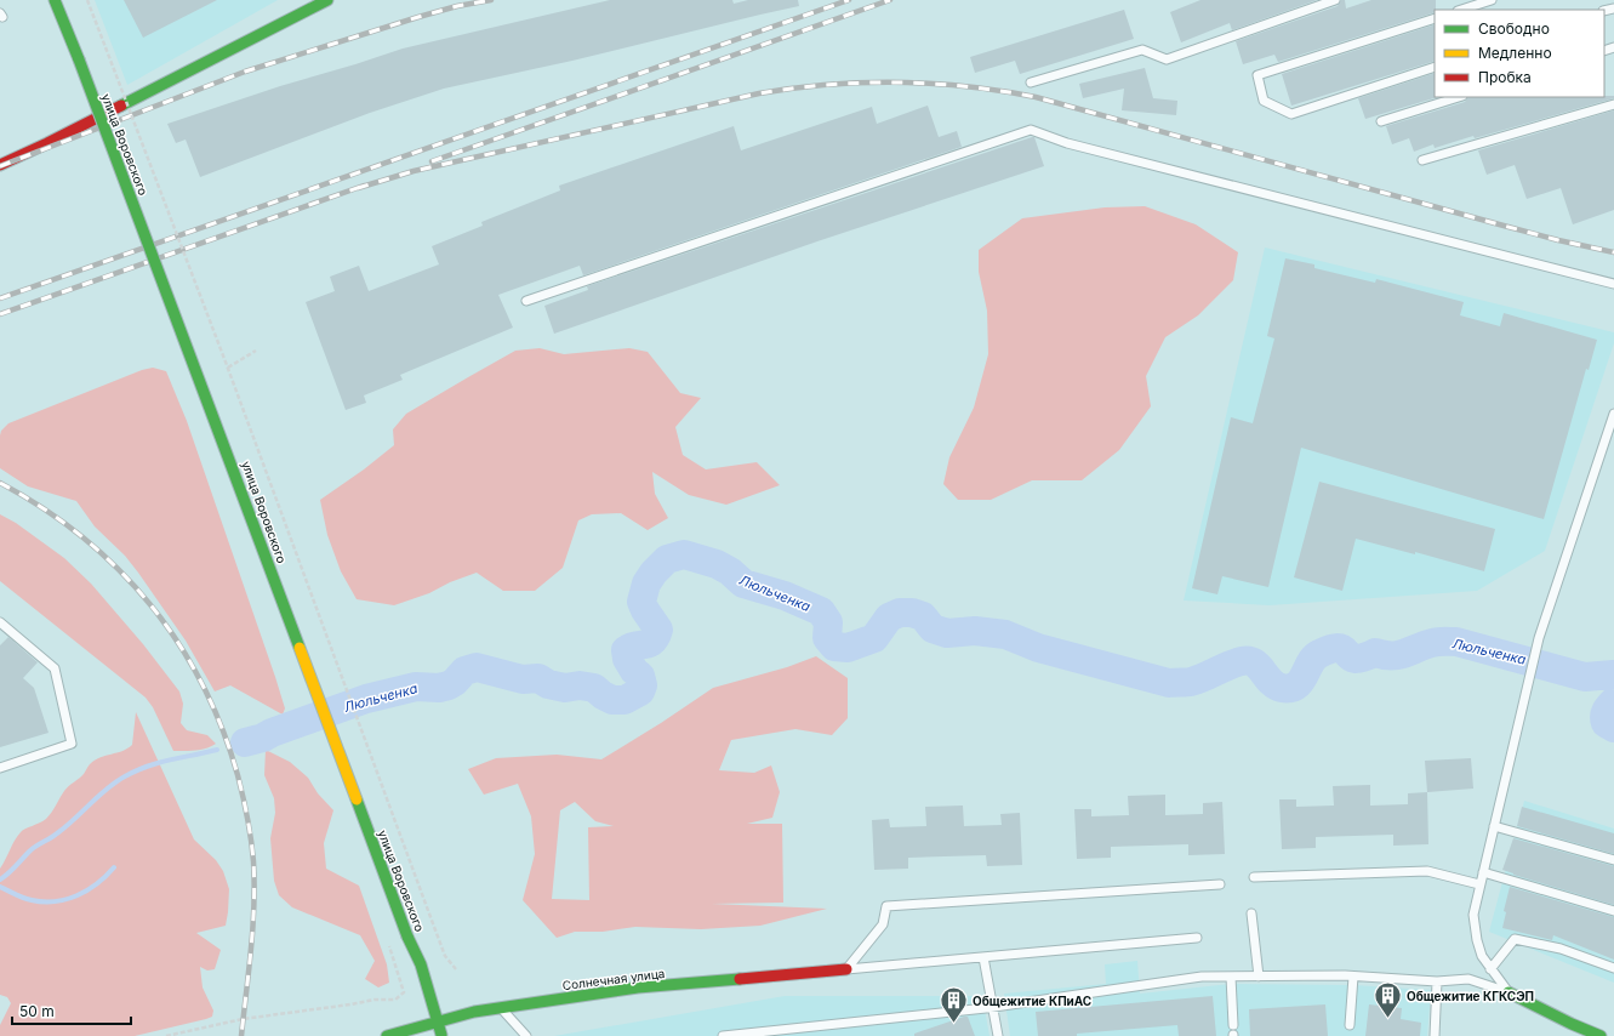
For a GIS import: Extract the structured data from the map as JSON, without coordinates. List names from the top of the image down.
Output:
{
  "streets": {
    "main road": ["улица Воровского", "Солнечная улица"]
  },
  "crossings": [
    ["улица Воровского", "Солнечная улица"]
  ],
  "water": ["Люльченка"],
  "places": {
    "building": ["Общежитие КГКСЭП", "Общежитие КПиАС"]
  },
  "legend": ["Свободно", "Медленно", "Пробка"],
  "scale_bar": "50 m"
}
